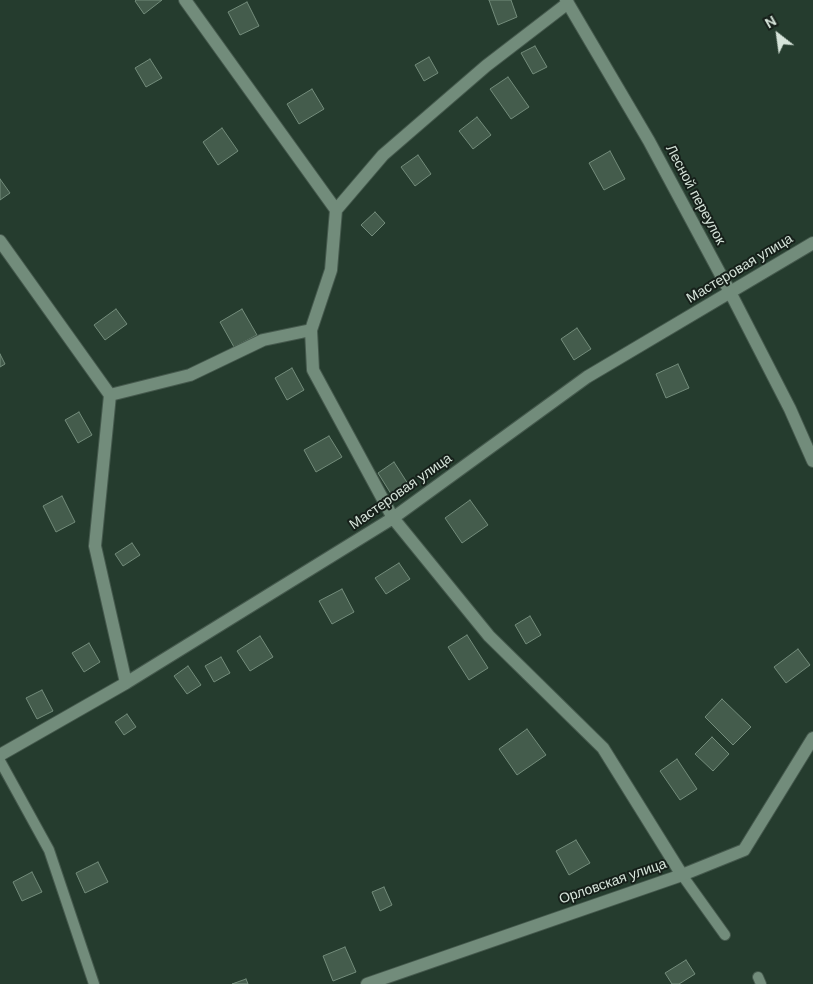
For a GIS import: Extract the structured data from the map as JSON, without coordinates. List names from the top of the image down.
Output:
{
  "streets": {
    "street": ["Лесной переулок", "Мастеровая улица", "Орловская улица"]
  },
  "crossings": [
    ["Лесной переулок", "Мастеровая улица"]
  ],
  "north": "top left"
}
